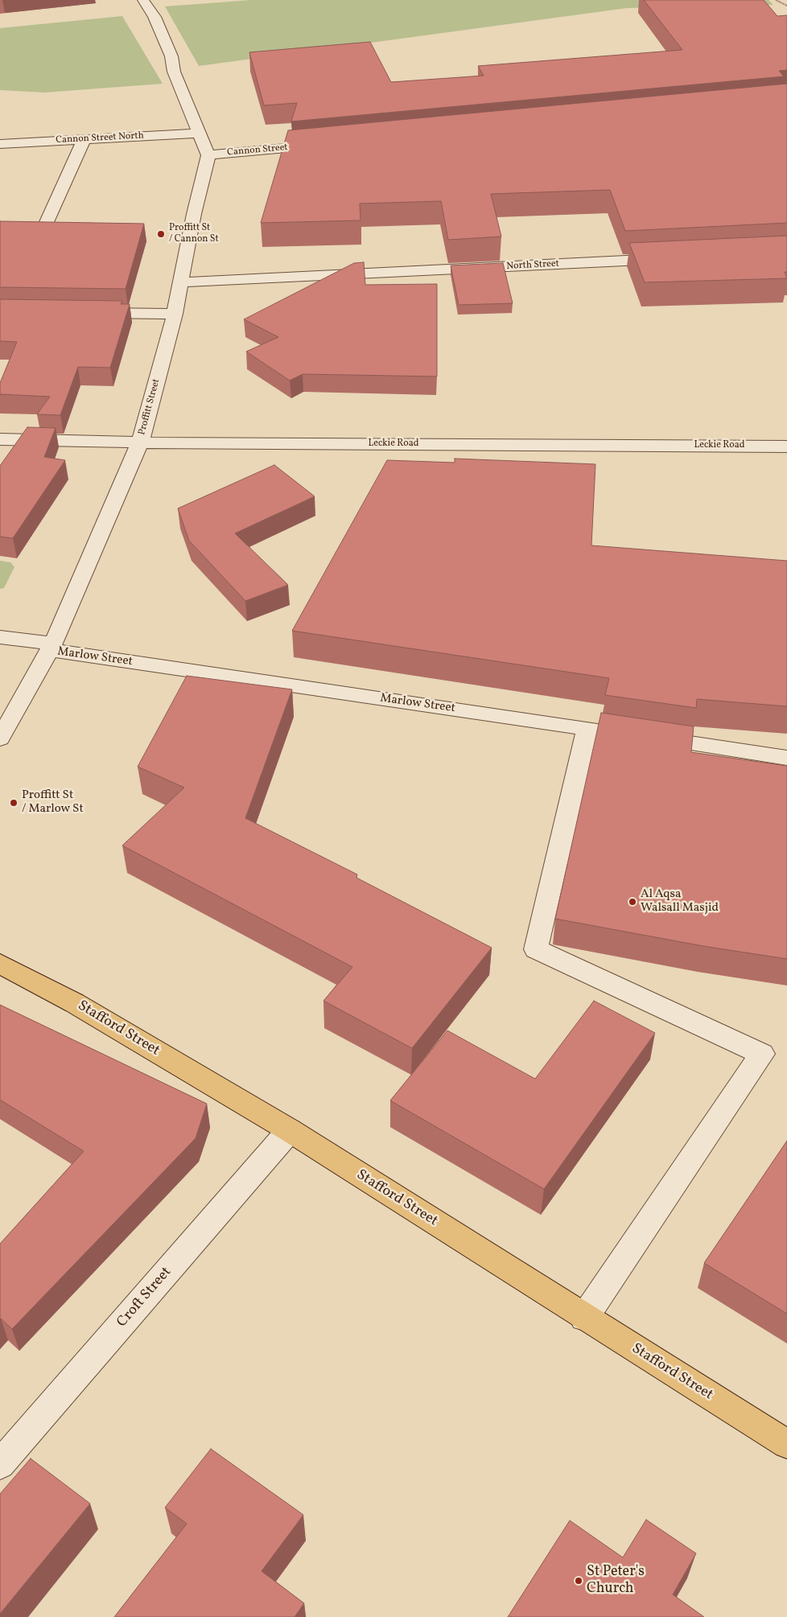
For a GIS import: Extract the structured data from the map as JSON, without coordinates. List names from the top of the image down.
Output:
{
  "streets": {
    "main road": ["Stafford Street"],
    "street": [
      "Cannon Street North",
      "Cannon Street",
      "North Street",
      "Proffitt Street",
      "Leckie Road",
      "Marlow Street",
      "Croft Street"
    ]
  },
  "crossings": [
    ["Cannon Street", "Proffitt Street"],
    ["North Street", "Proffitt Street"],
    ["Proffitt Street", "Leckie Road"],
    ["Proffitt Street", "Marlow Street"],
    ["Stafford Street", "Croft Street"]
  ],
  "places": [
    "Proffitt St / Cannon St",
    "Proffitt St / Marlow St",
    "Al Aqsa Walsall Masjid",
    "St Peter's Church"
  ]
}
